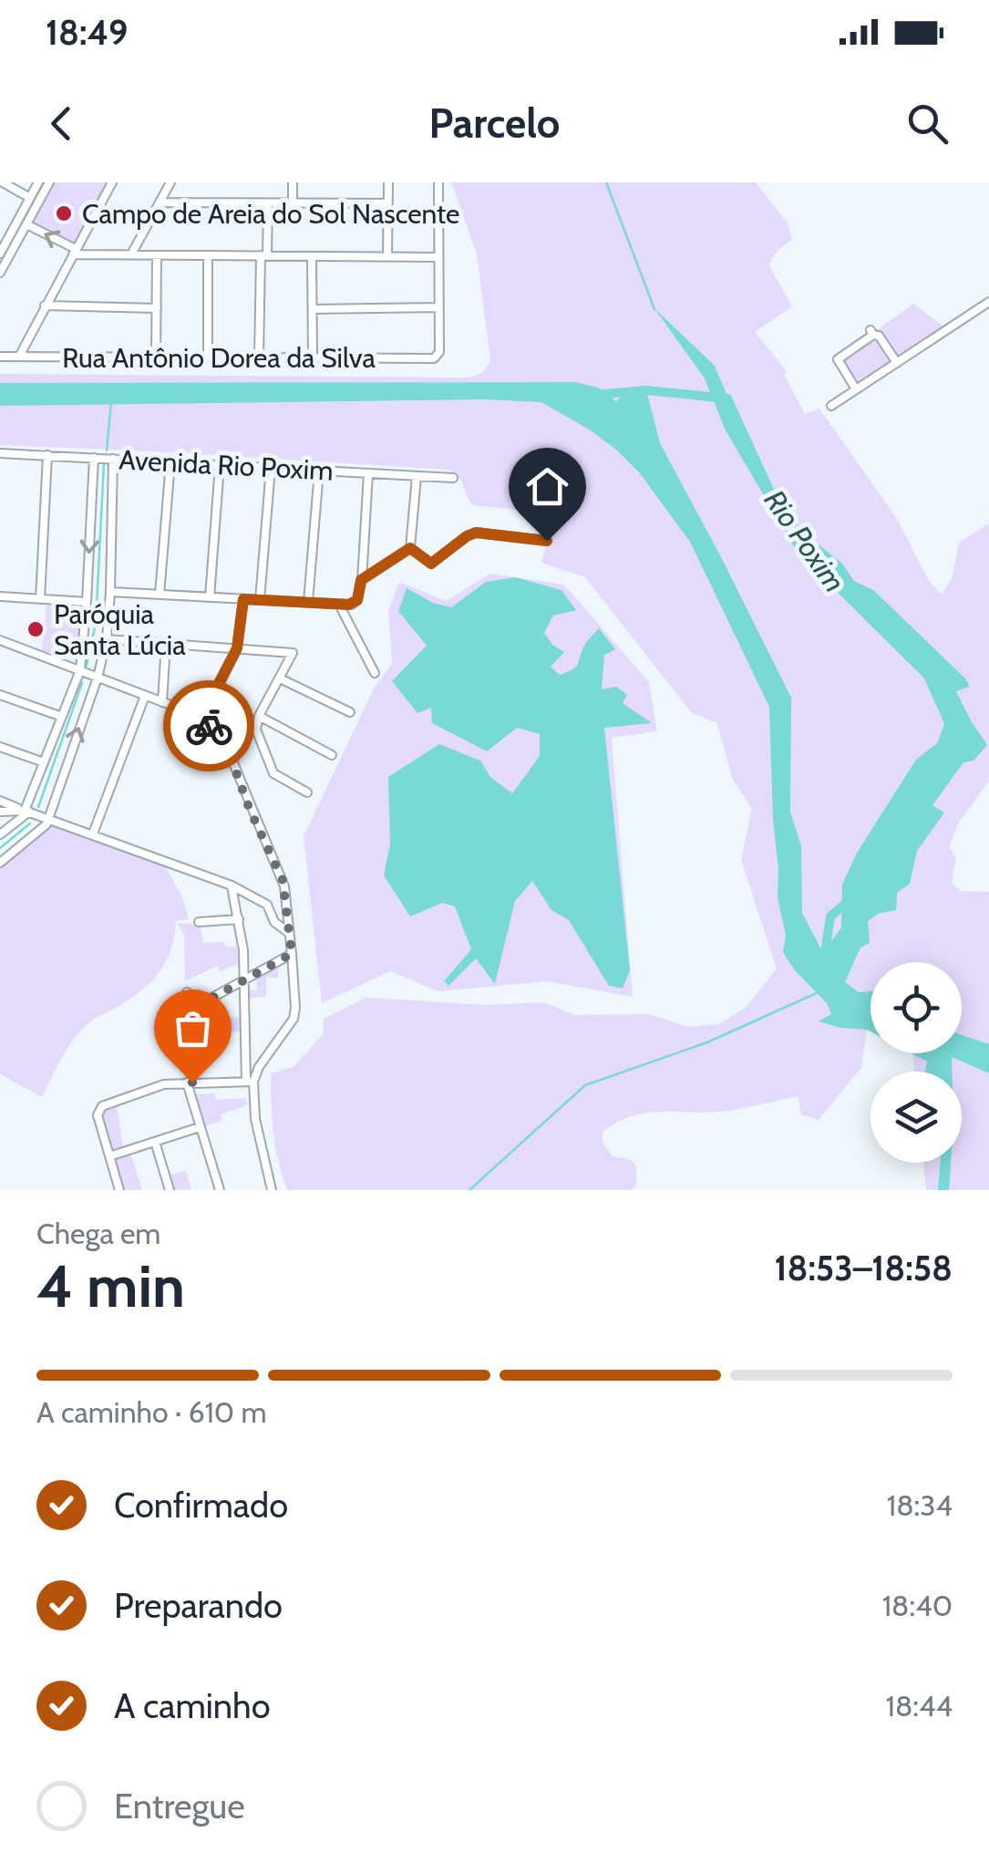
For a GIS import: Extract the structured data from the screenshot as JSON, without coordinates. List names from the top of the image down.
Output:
{
  "streets": {
    "street": ["Rua Antônio Dorea da Silva", "Avenida Rio Poxim"]
  },
  "water": ["Rio Poxim"],
  "places": ["Campo de Areia do Sol Nascente", "Paróquia Santa Lúcia"],
  "page": {
    "status": "18:49",
    "header": "Parcelo",
    "heading": ["4 min", "Chega em", "18:53–18:58"],
    "bar": "A caminho · 610 m",
    "list": [
      ["Confirmado", "18:34"],
      ["Preparando", "18:40"],
      ["A caminho", "18:44"],
      "Entregue"
    ]
  }
}
